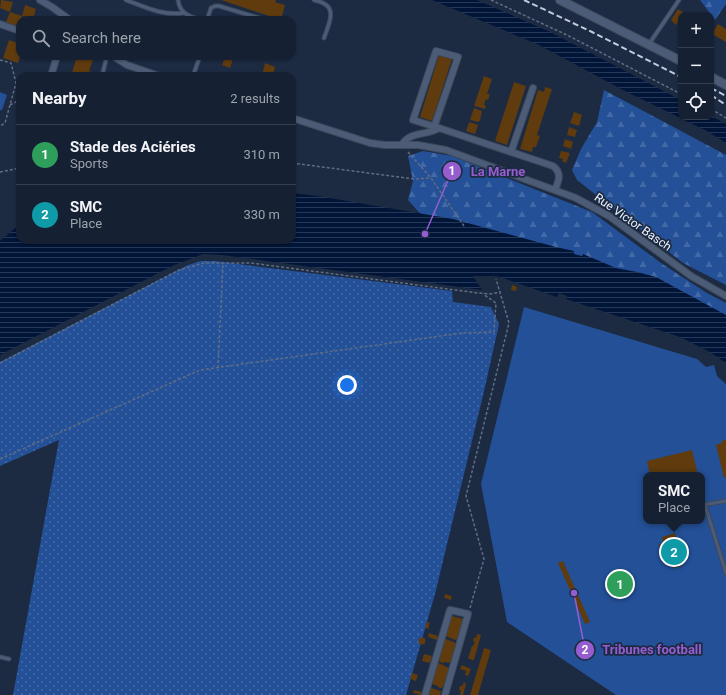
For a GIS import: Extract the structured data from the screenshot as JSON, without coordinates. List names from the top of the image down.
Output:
{
  "streets": {
    "street": ["Rue Victor Basch"]
  },
  "places": ["La Marne", "Tribunes football"],
  "page": {
    "map_buttons": ["+", "−"],
    "search": "Search here",
    "heading": ["Nearby", "2 results"],
    "list": [
      {
        "mark": "1",
        "name": "Stade des Aciéries",
        "note": "Sports",
        "value": "310 m"
      },
      {
        "mark": "2",
        "name": "SMC",
        "note": "Place",
        "value": "330 m"
      }
    ],
    "popup": ["SMC", "Place"],
    "pins": ["2", "1"]
  }
}
